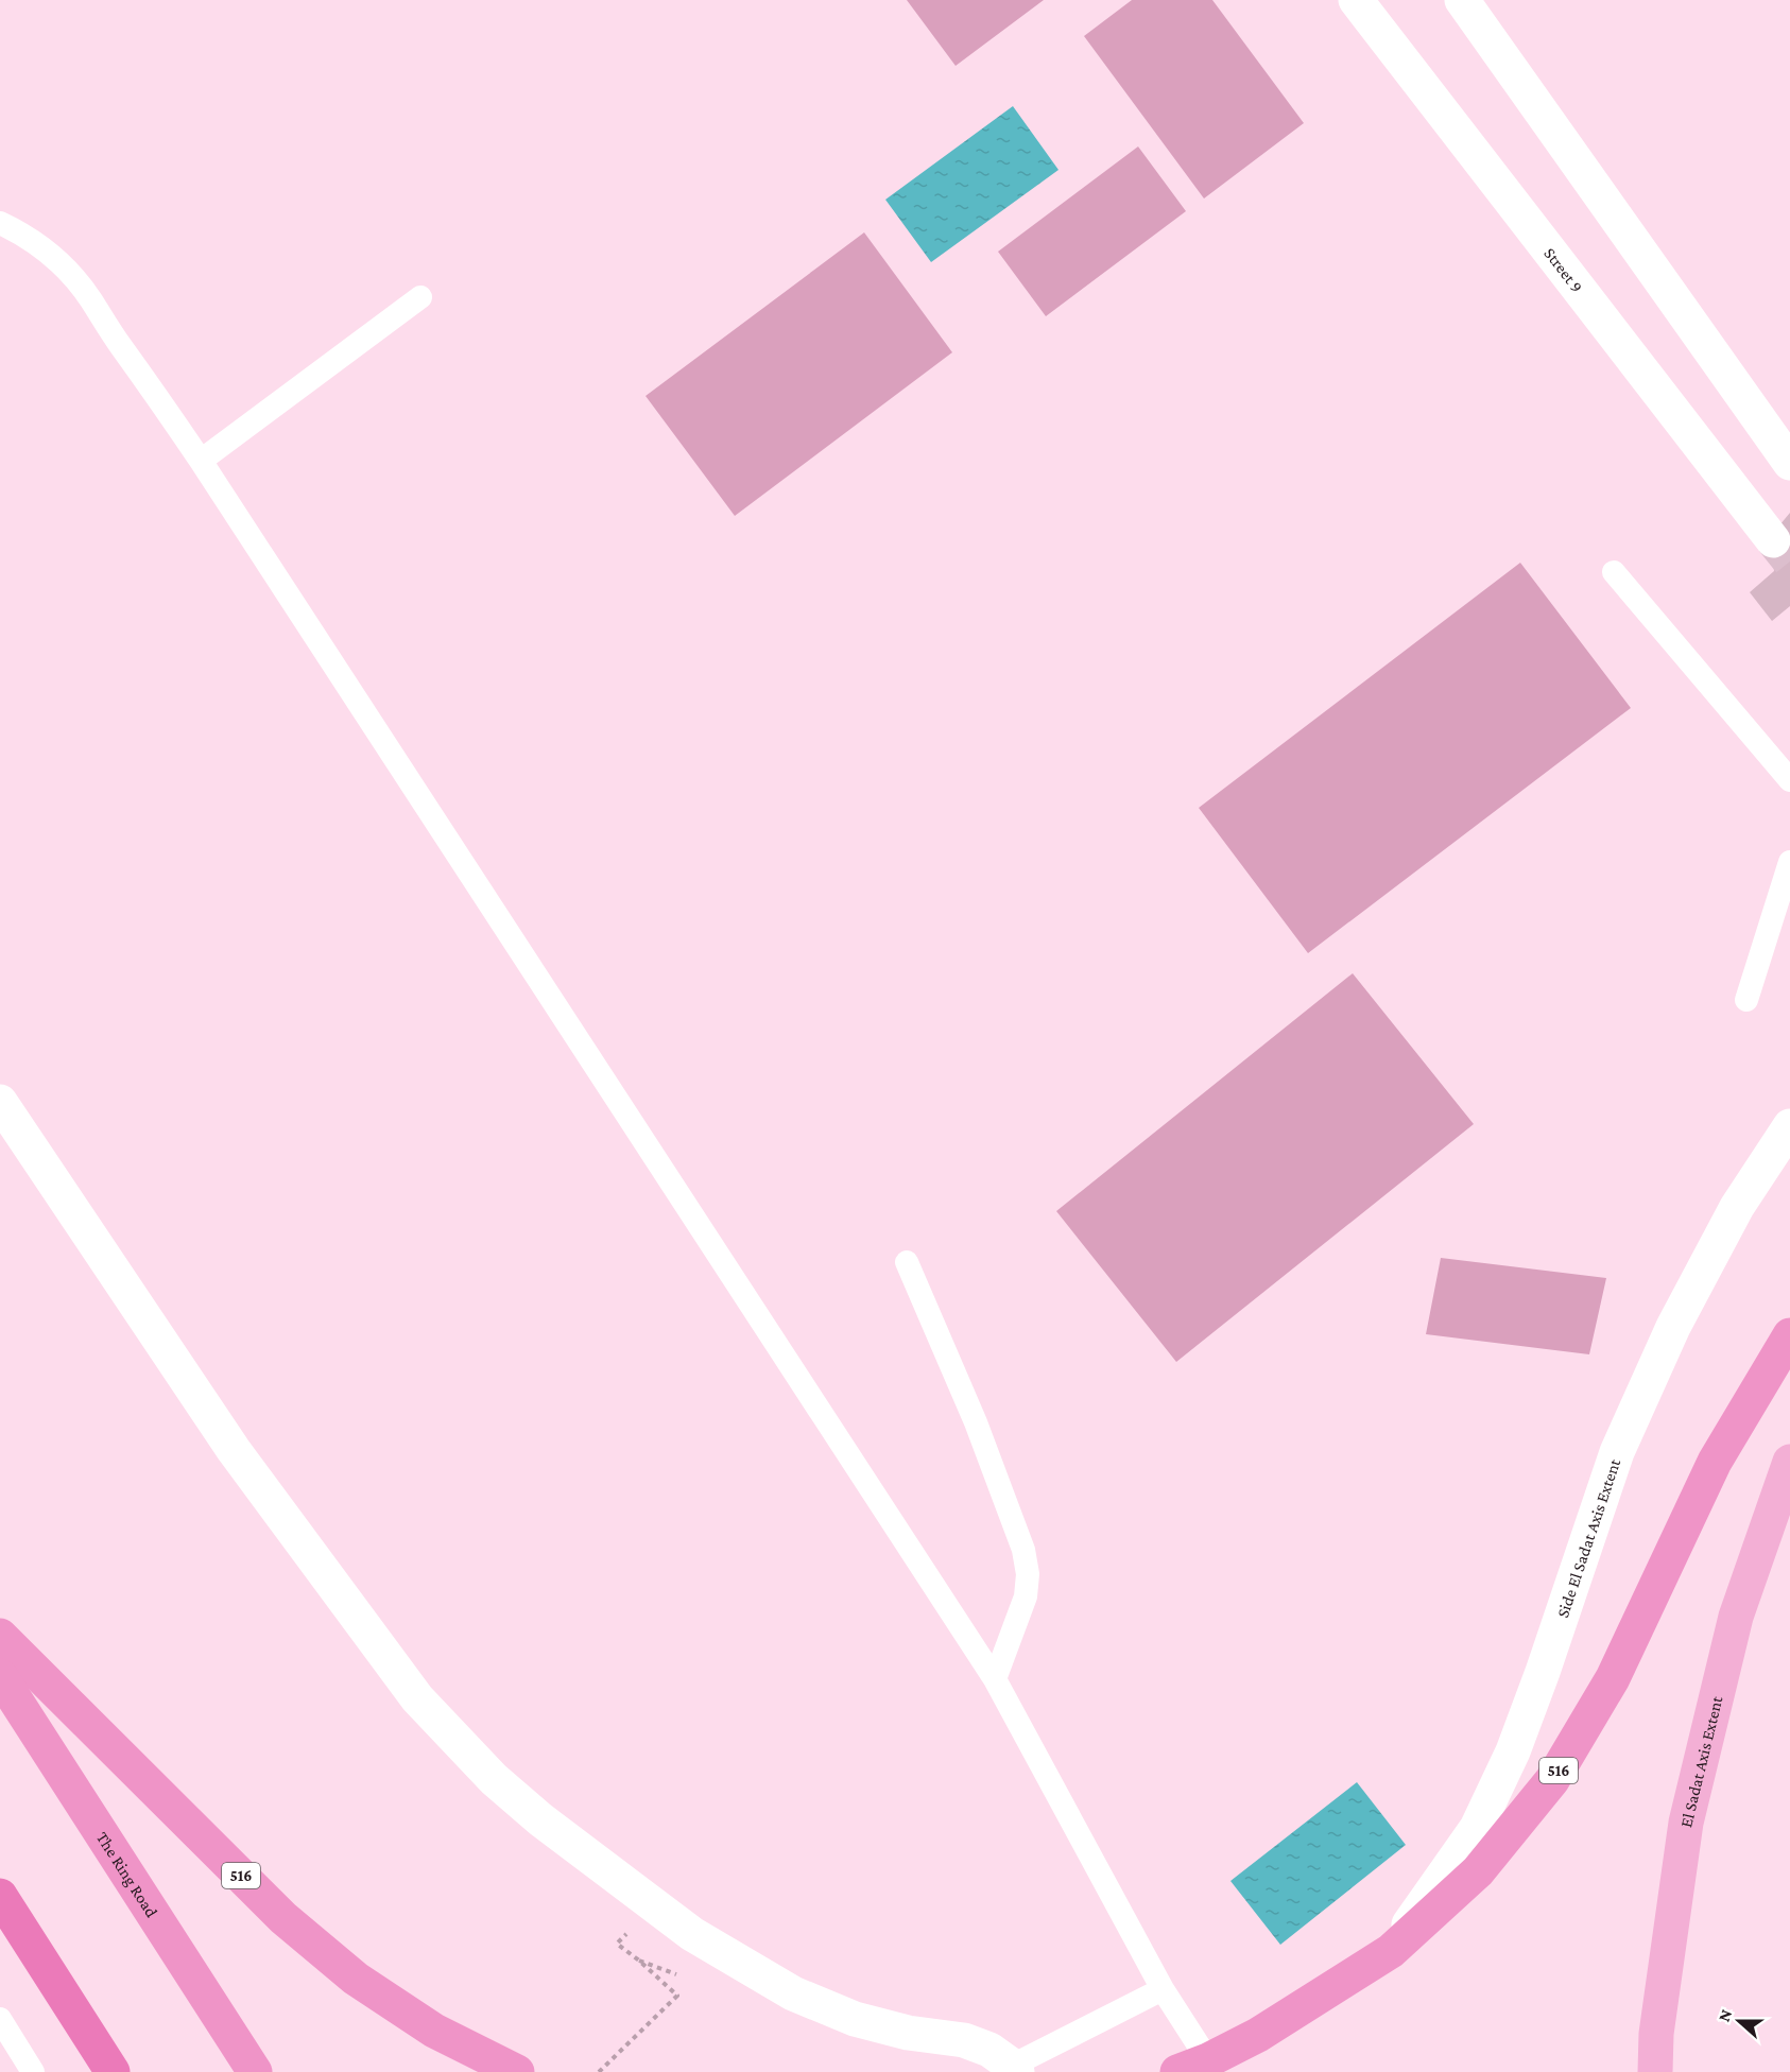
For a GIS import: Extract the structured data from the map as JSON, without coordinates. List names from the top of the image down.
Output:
{
  "streets": {
    "highway": ["516", "The Ring Road"],
    "main road": ["El Sadat Axis Extent"],
    "street": ["Street 9", "Side El Sadat Axis Extent"]
  },
  "crossings": [
    ["Side El Sadat Axis Extent", "516"]
  ],
  "north": "left"
}
